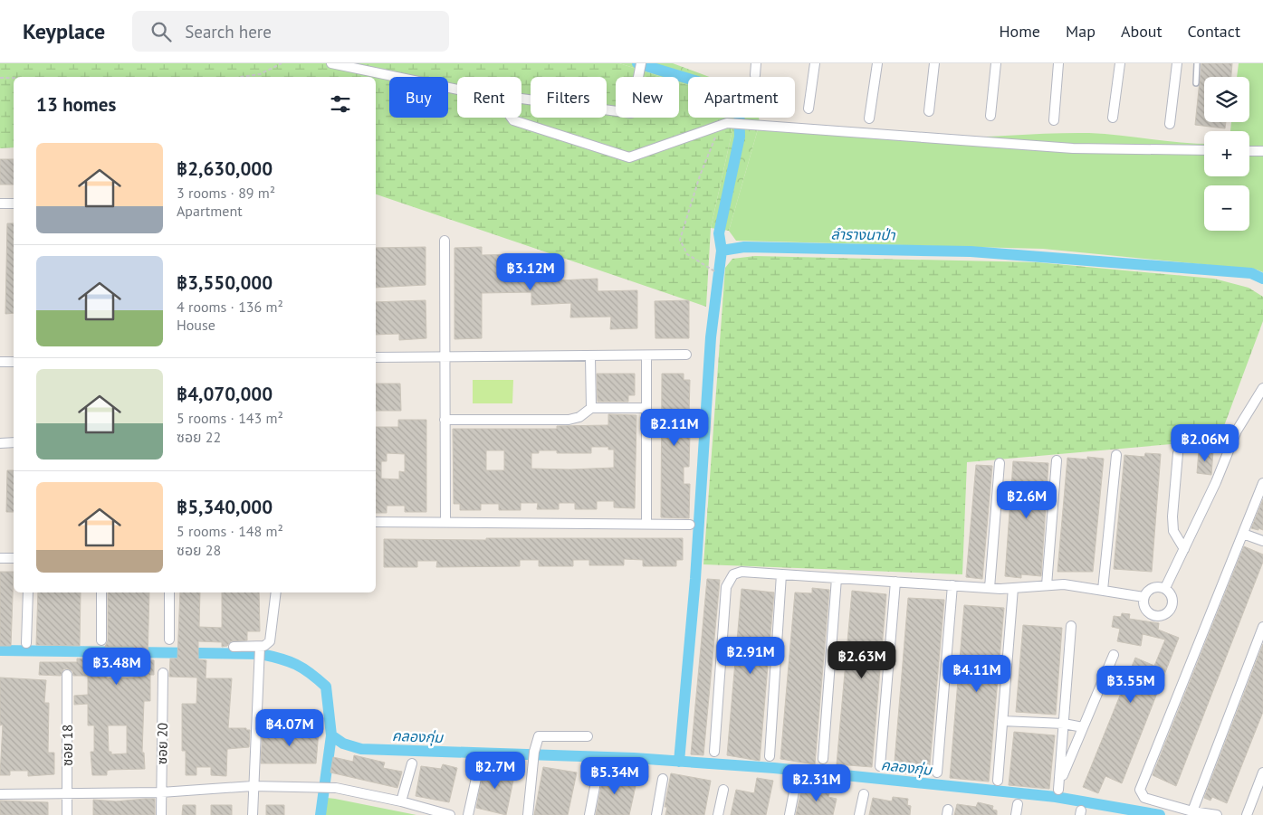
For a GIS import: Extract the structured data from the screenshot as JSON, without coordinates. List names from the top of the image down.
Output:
{
  "streets": {
    "street": ["ซอย 20", "ซอย 18"]
  },
  "water": ["ลำรางนาป่า", "คลองกุ่ม"],
  "page": {
    "header": "Keyplace",
    "search": "Search here",
    "nav": [
      "Home",
      "Map",
      "About",
      "Contact"
    ],
    "map_buttons": ["+", "−"],
    "chip": [
      "Buy",
      "Rent",
      "Filters",
      "New",
      "Apartment"
    ],
    "heading": "13 homes",
    "list": [
      {
        "name": "฿2,630,000",
        "note": "3 rooms · 89 m² · Apartment"
      },
      {
        "name": "฿3,550,000",
        "note": "4 rooms · 136 m² · House"
      },
      {
        "name": "฿4,070,000",
        "note": "5 rooms · 143 m² · ซอย 22"
      },
      {
        "name": "฿5,340,000",
        "note": "5 rooms · 148 m² · ซอย 28"
      }
    ],
    "price": [
      "฿3.12M",
      "฿2.11M",
      "฿2.06M",
      "฿2.6M",
      "฿2.91M",
      "฿2.63M",
      "฿3.48M",
      "฿4.11M",
      "฿3.55M",
      "฿4.07M",
      "฿2.7M",
      "฿5.34M",
      "฿2.31M"
    ]
  }
}
